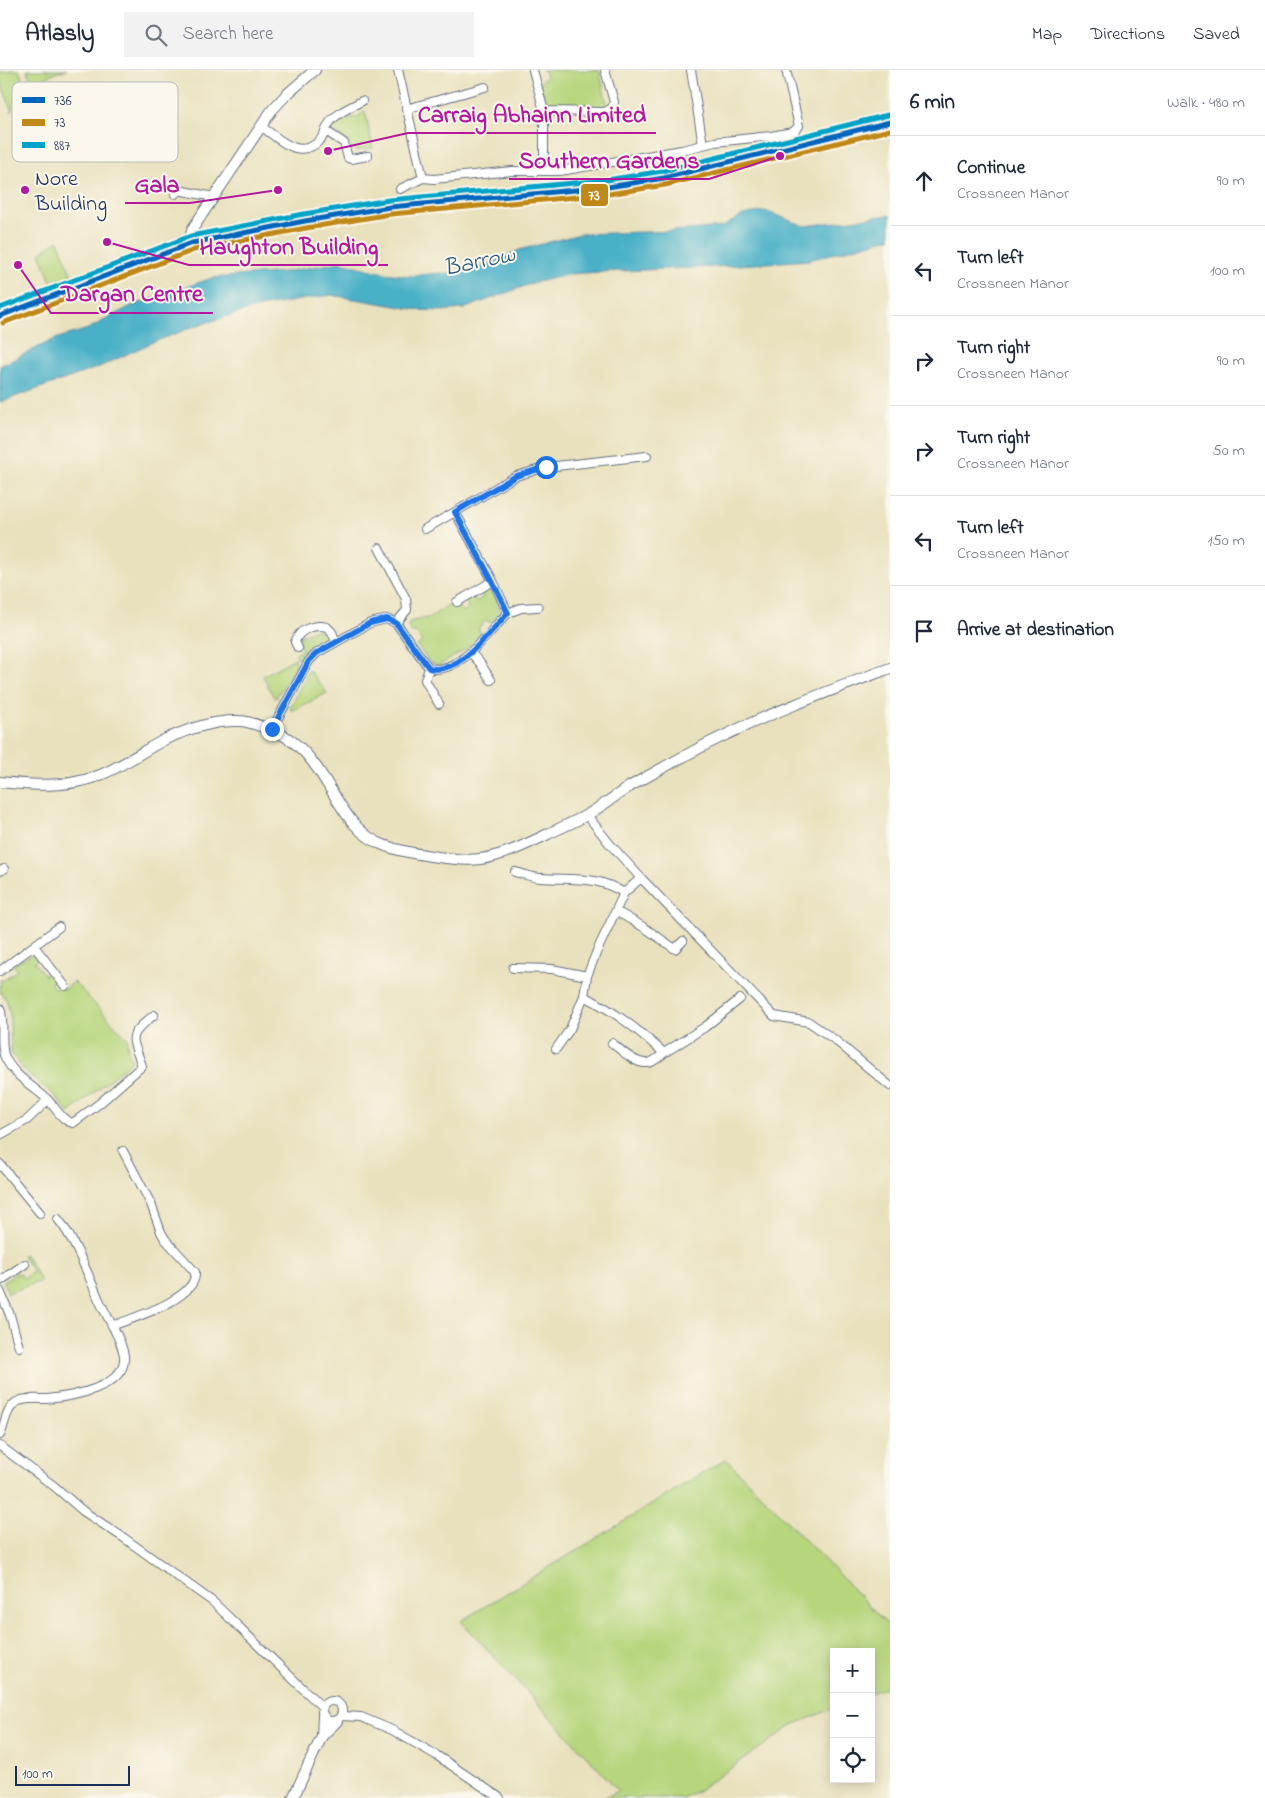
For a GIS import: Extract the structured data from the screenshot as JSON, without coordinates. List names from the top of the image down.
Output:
{
  "water": ["Barrow"],
  "places": [
    "Carraig Abhainn Limited",
    "Southern Gardens",
    "Nore Building",
    "Gala",
    "Haughton Building",
    "Dargan Centre"
  ],
  "lines": ["transit line 887", "transit line 736", "transit line 73"],
  "legend": ["736", "73", "887"],
  "scale_bar": "100 m",
  "page": {
    "header": "Atlasly",
    "search": "Search here",
    "nav": ["Map", "Directions", "Saved"],
    "heading": ["6 min", "Walk · 480 m"],
    "list": [
      ["Continue", "Crossneen Manor", "90 m"],
      ["Turn left", "Crossneen Manor", "100 m"],
      ["Turn right", "Crossneen Manor", "90 m"],
      ["Turn right", "Crossneen Manor", "50 m"],
      ["Turn left", "Crossneen Manor", "150 m"],
      "Arrive at destination"
    ],
    "map_buttons": ["+", "−"],
    "scale": "100 m"
  }
}
